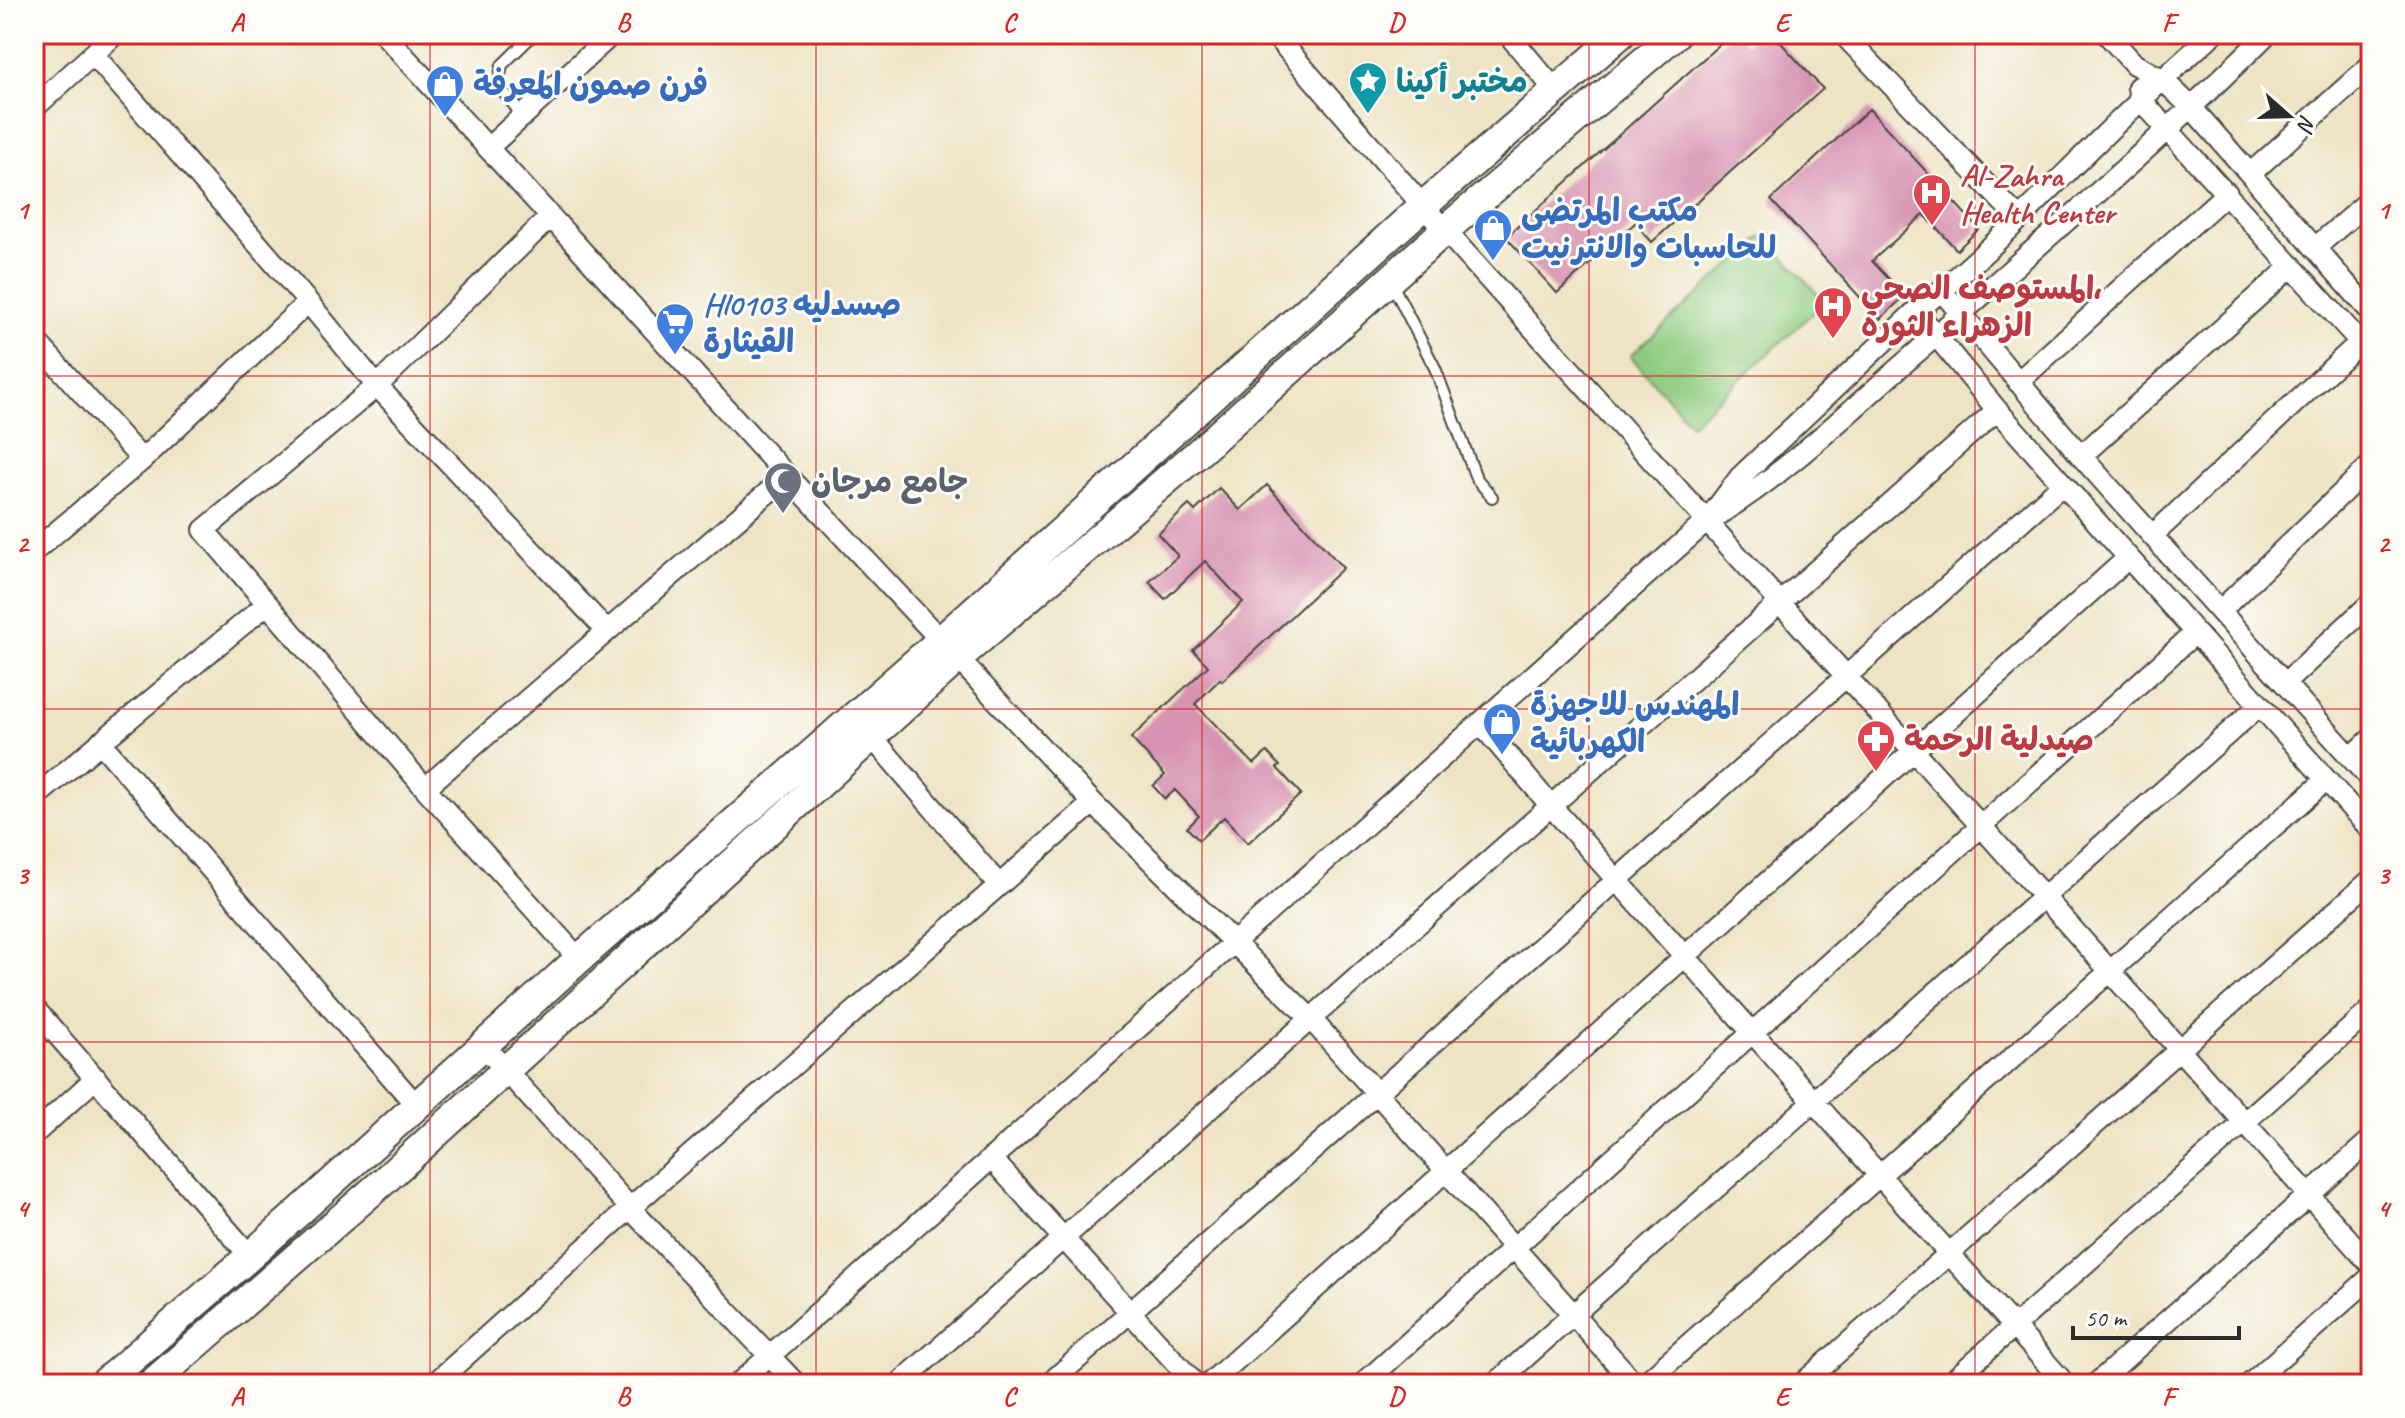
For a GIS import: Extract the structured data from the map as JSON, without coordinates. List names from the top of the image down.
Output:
{
  "places": {
    "place": ["مختبر أكينا"],
    "shop": ["فرن صمون المعرفة", "مكتب المرتضى للحاسبات والانترنيت", "المهندس للاجهزة الكهربائية"],
    "hospital": ["Al-Zahra Health Center", "المستوصف الصحي، الزهراء الثوره"],
    "supermarket": ["Hl0103 صسدليه القيثارة"],
    "mosque": ["جامع مرجان"],
    "pharmacy": ["صيدلية الرحمة"]
  },
  "scale_bar": "50 m",
  "north": "right",
  "grid": {
    "columns": [
      "A",
      "B",
      "C",
      "D",
      "E",
      "F"
    ],
    "rows": [
      "1",
      "2",
      "3",
      "4"
    ]
  }
}
